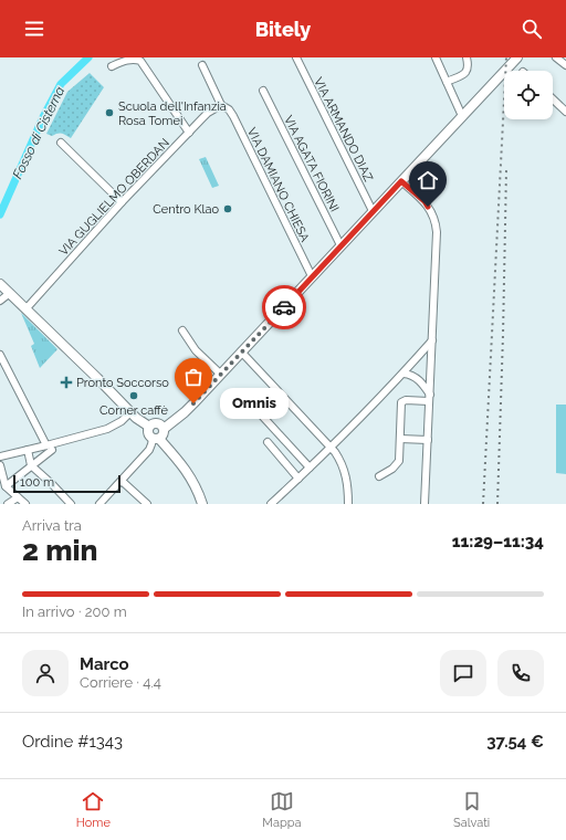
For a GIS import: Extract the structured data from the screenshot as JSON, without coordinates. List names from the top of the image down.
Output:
{
  "streets": {
    "street": [
      "VIA ARMANDO DIAZ",
      "VIA AGATA FIORINI",
      "VIA DAMIANO CHIESA",
      "VIA GUGLIELMO OBERDAN"
    ]
  },
  "crossings": [
    ["VIA DAMIANO CHIESA", "VIA GUGLIELMO OBERDAN"]
  ],
  "water": ["Fosso di Cisterna"],
  "places": {
    "other": [
      "Scuola dell'Infanzia Rosa Tomei",
      "Centro Klao",
      "Corner caffè",
      "Omnis"
    ],
    "health": ["Pronto Soccorso"]
  },
  "scale_bar": "100 m",
  "page": {
    "header": "Bitely",
    "bubble": "Omnis",
    "scale": "100 m",
    "heading": ["2 min", "Arriva tra", "11:29–11:34"],
    "panel": [
      "Marco",
      "Corriere · 4.4",
      "Ordine #1343",
      "37.54 €"
    ],
    "bar": "In arrivo · 200 m",
    "tabs": ["Home", "Mappa", "Salvati"]
  }
}
